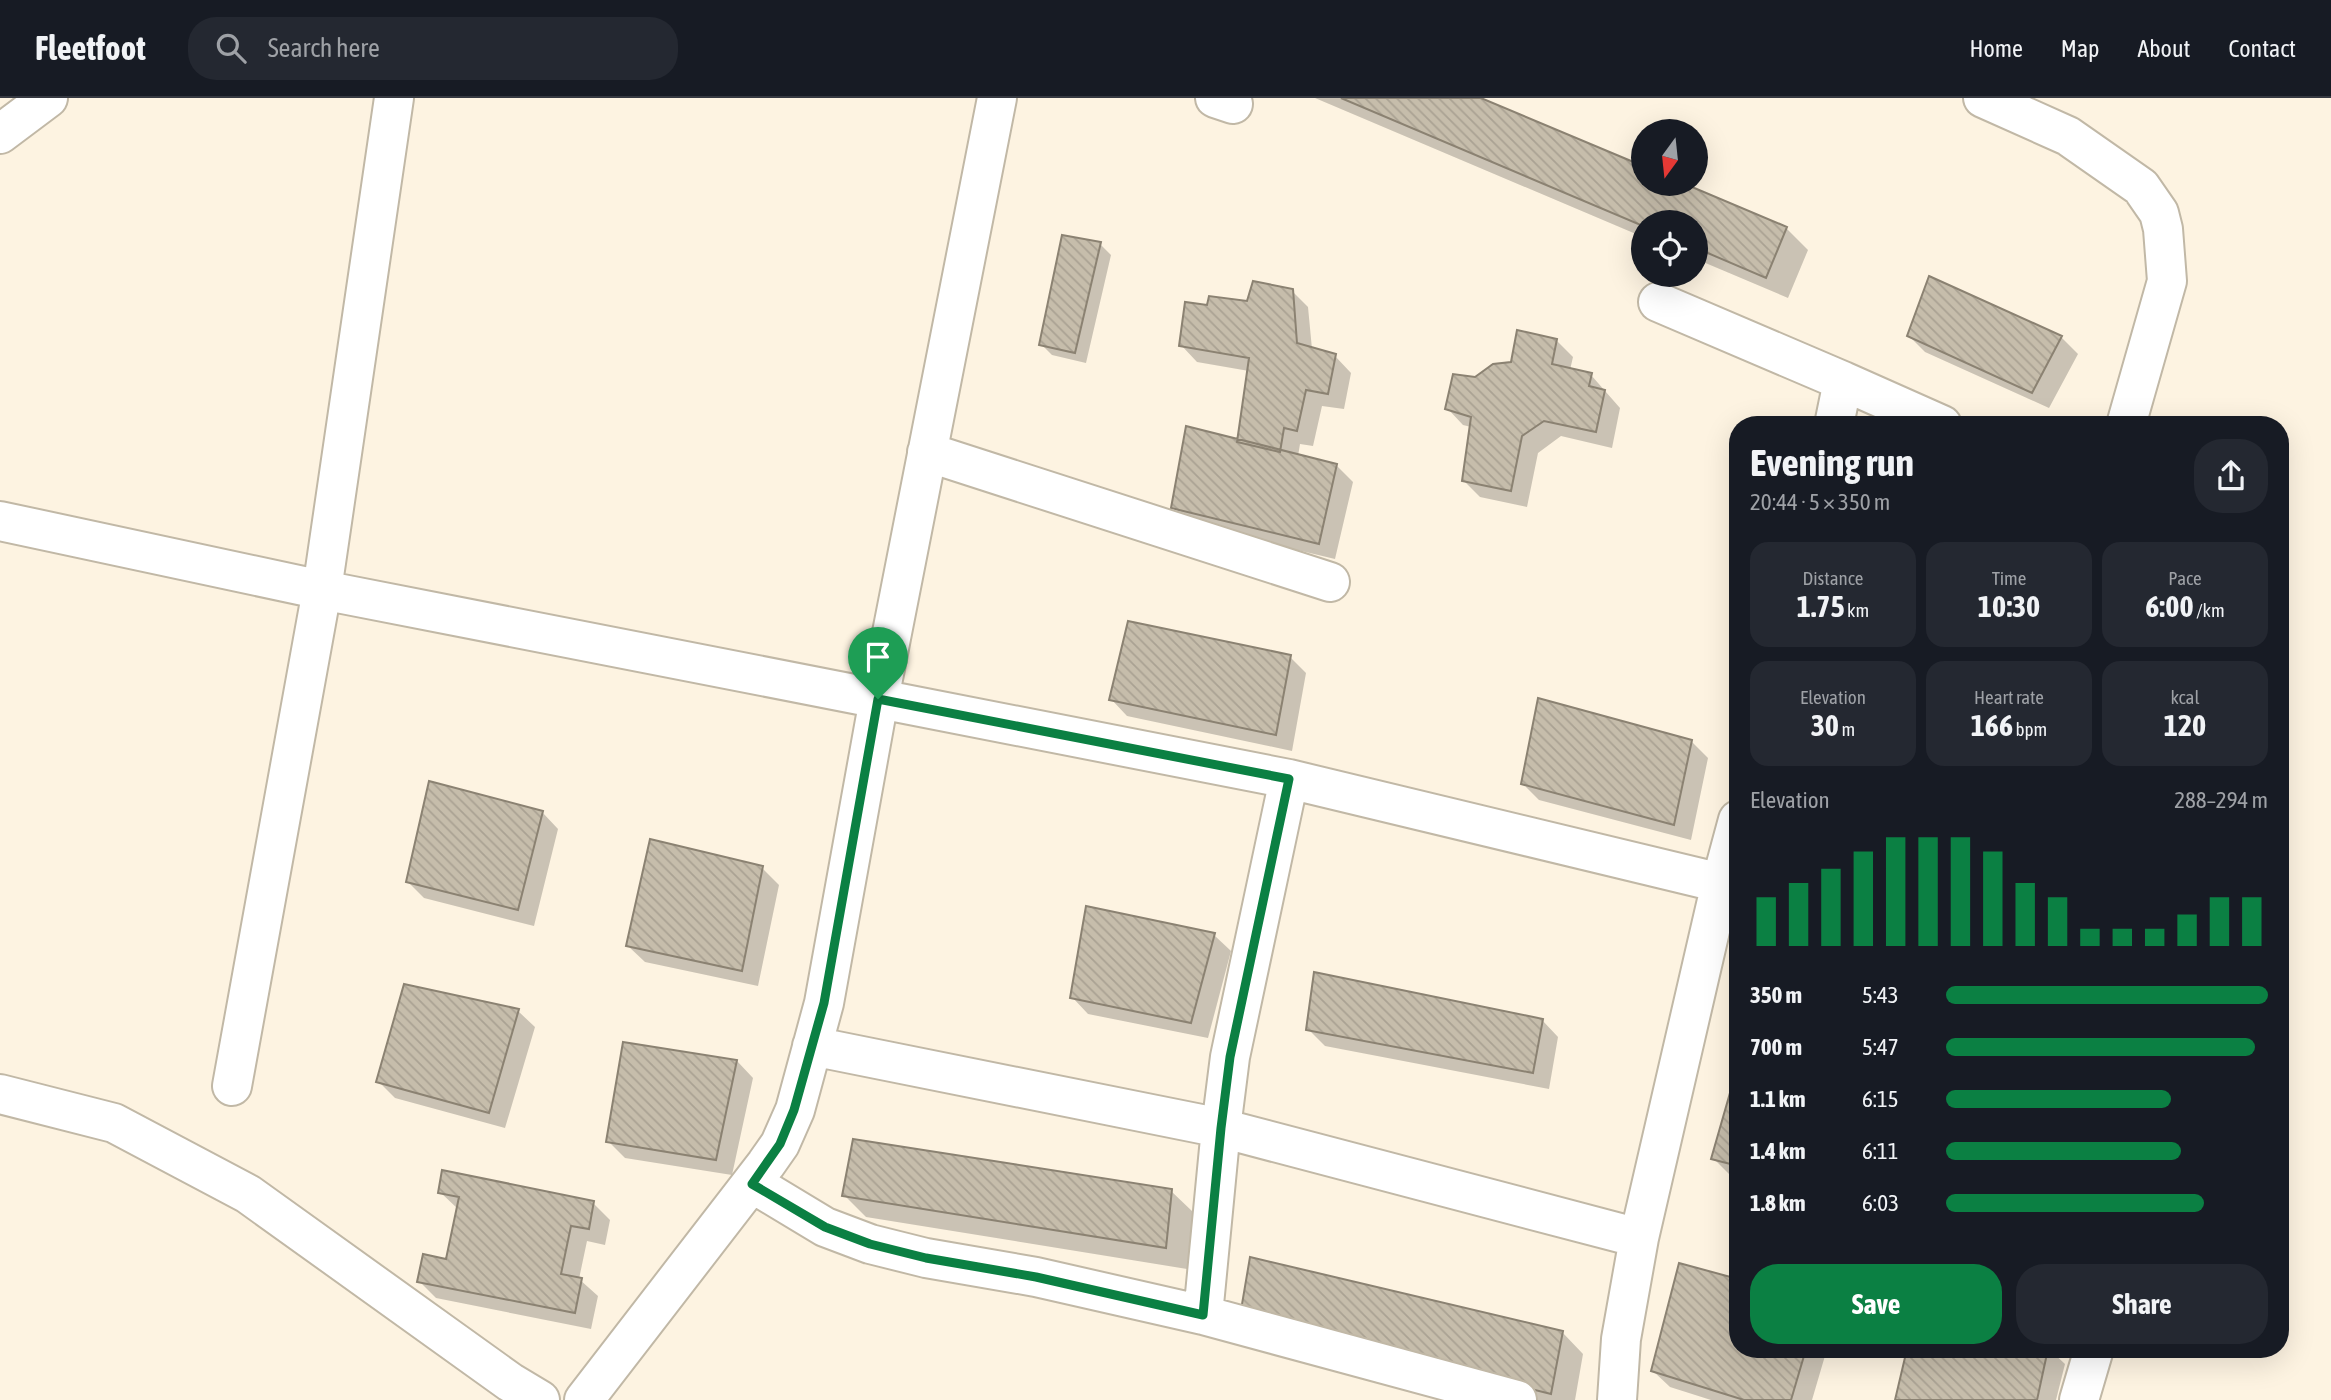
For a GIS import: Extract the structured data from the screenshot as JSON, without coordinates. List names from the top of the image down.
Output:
{
  "north": "bottom",
  "page": {
    "header": "Fleetfoot",
    "search": "Search here",
    "nav": [
      "Home",
      "Map",
      "About",
      "Contact"
    ],
    "heading": ["Evening run", "20:44 · 5 × 350 m"],
    "stats": [
      ["Distance", "1.75 km"],
      ["Time", "10:30"],
      ["Pace", "6:00 /km"],
      ["Elevation", "30 m"],
      ["Heart rate", "166 bpm"],
      ["kcal", "120"]
    ],
    "chart": ["Elevation", "288–294 m"],
    "list": [
      {
        "name": "350 m",
        "note": "5:43"
      },
      {
        "name": "700 m",
        "note": "5:47"
      },
      {
        "name": "1.1 km",
        "note": "6:15"
      },
      {
        "name": "1.4 km",
        "note": "6:11"
      },
      {
        "name": "1.8 km",
        "note": "6:03"
      }
    ],
    "buttons": ["Save", "Share"]
  }
}
